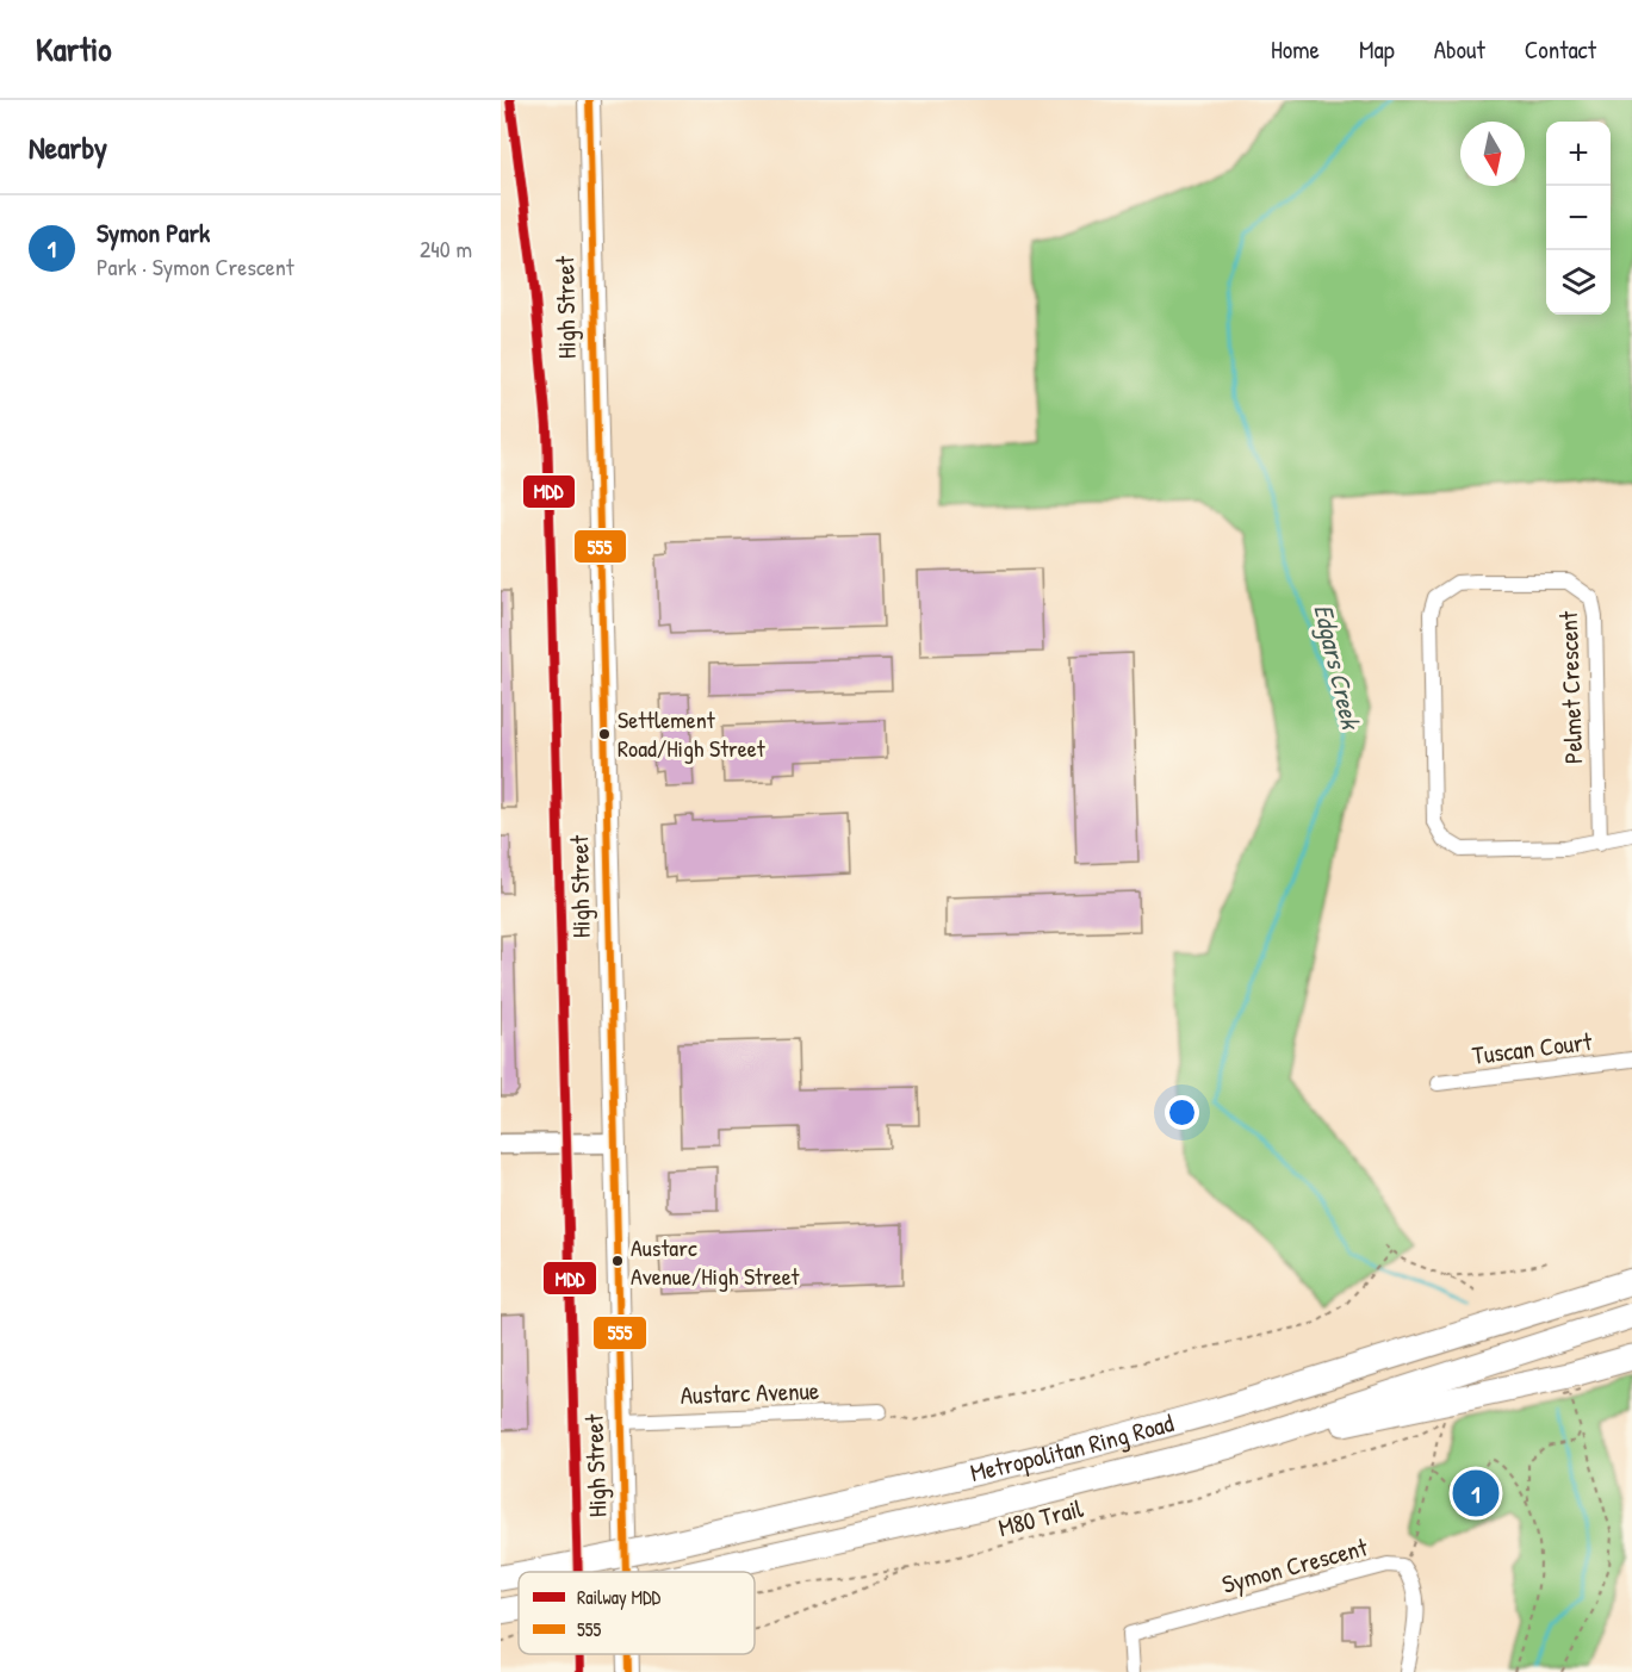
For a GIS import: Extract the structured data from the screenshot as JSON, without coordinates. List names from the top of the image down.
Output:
{
  "streets": {
    "highway": ["Metropolitan Ring Road"],
    "main road": ["High Street"],
    "street": [
      "Pelmet Crescent",
      "Tuscan Court",
      "Austarc Avenue",
      "Symon Crescent"
    ],
    "path": ["M80 Trail"]
  },
  "crossings": [
    ["High Street", "Austarc Avenue"]
  ],
  "water": ["Edgars Creek"],
  "places": ["Settlement Road/High Street", "Austarc Avenue/High Street"],
  "lines": ["rail line MDD", "transit line 555"],
  "legend": ["Railway MDD", "555"],
  "north": "bottom",
  "page": {
    "header": "Kartio",
    "nav": [
      "Home",
      "Map",
      "About",
      "Contact"
    ],
    "heading": "Nearby",
    "map_buttons": ["+", "−"],
    "list": [
      {
        "mark": "1",
        "name": "Symon Park",
        "note": "Park · Symon Crescent",
        "value": "240 m"
      }
    ],
    "pins": "1"
  }
}
